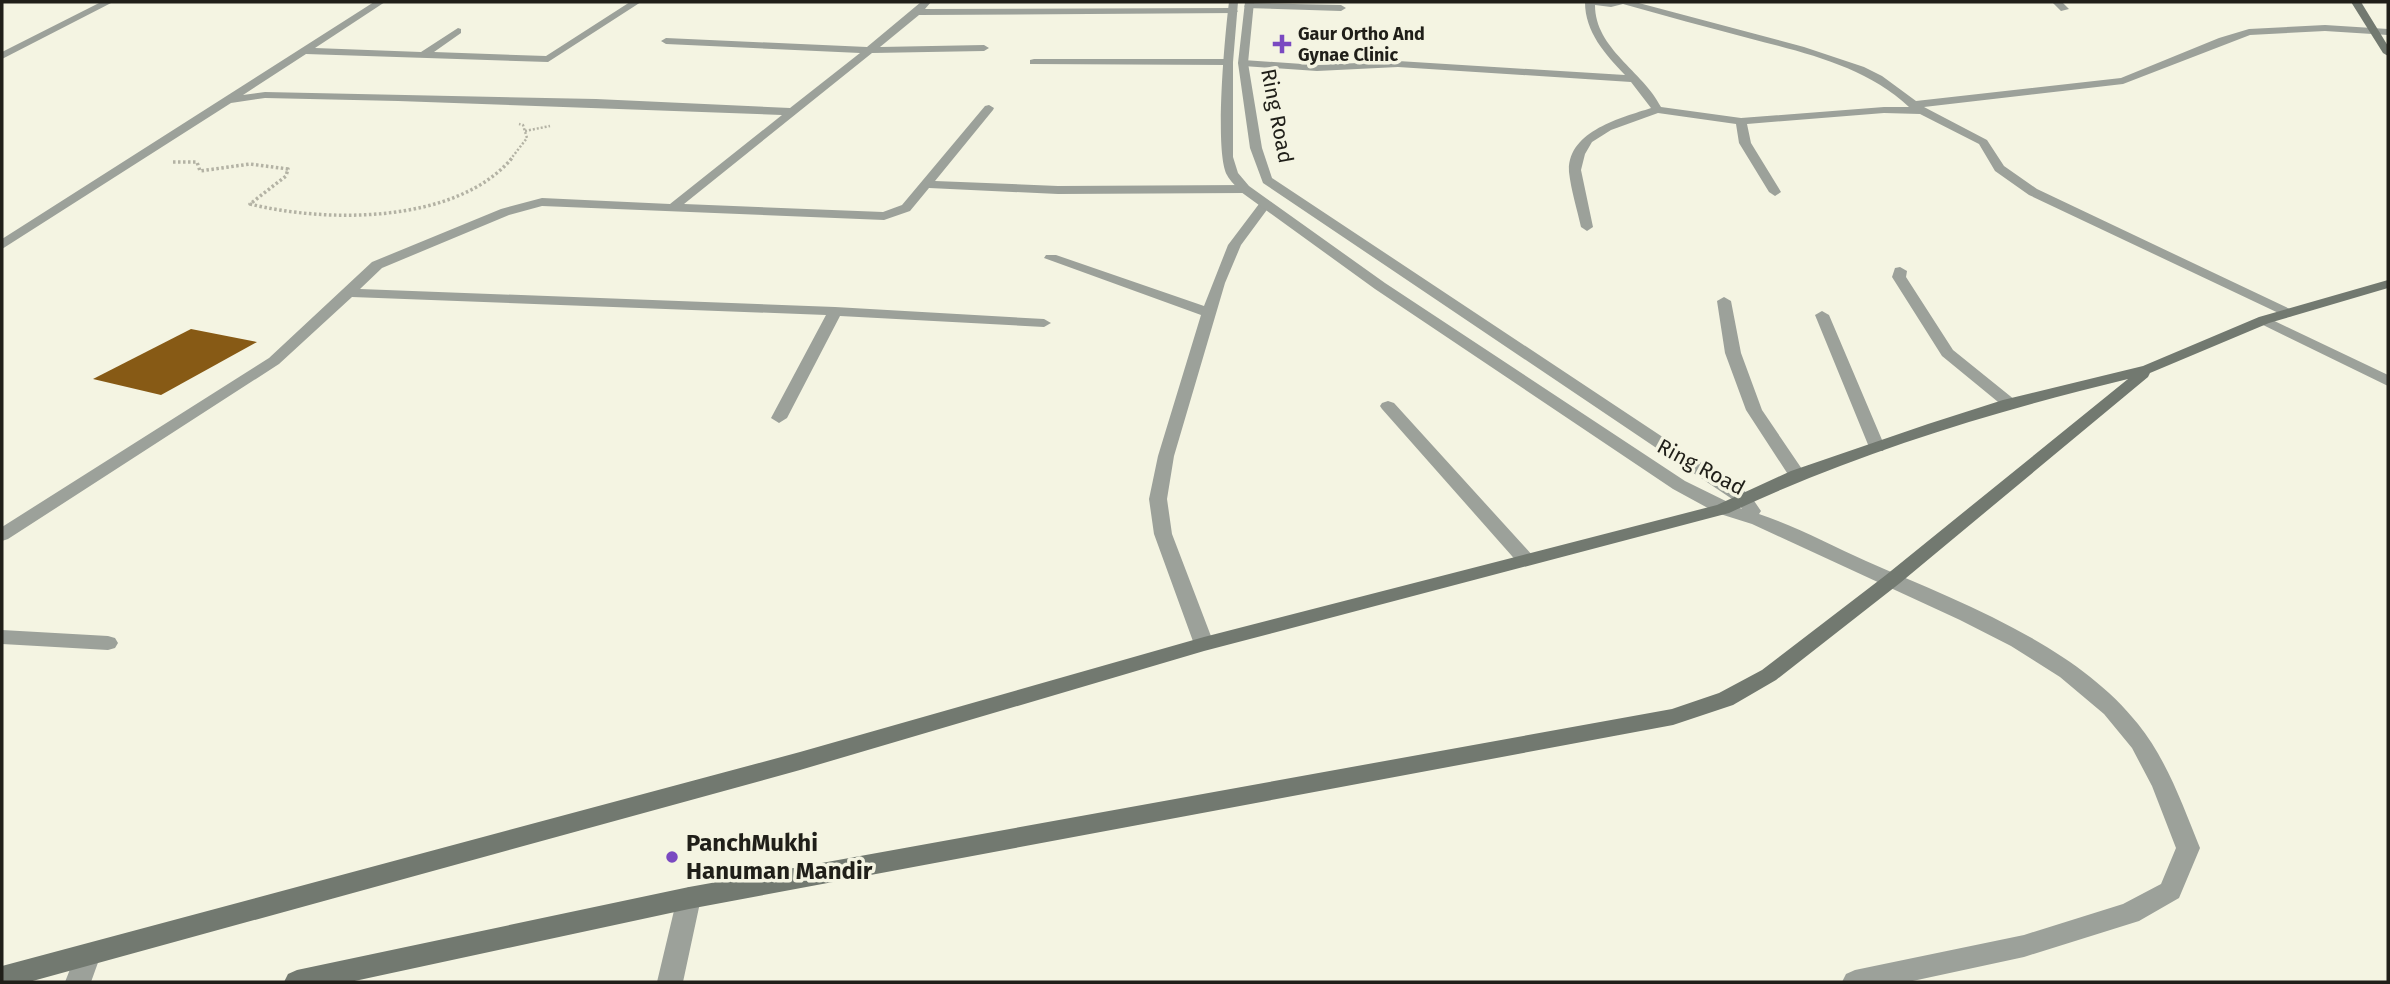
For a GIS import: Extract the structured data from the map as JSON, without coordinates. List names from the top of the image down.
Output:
{
  "streets": {
    "street": ["Ring Road"]
  },
  "places": {
    "health": ["Gaur Ortho And Gynae Clinic"],
    "other": ["PanchMukhi Hanuman Mandir"]
  }
}
